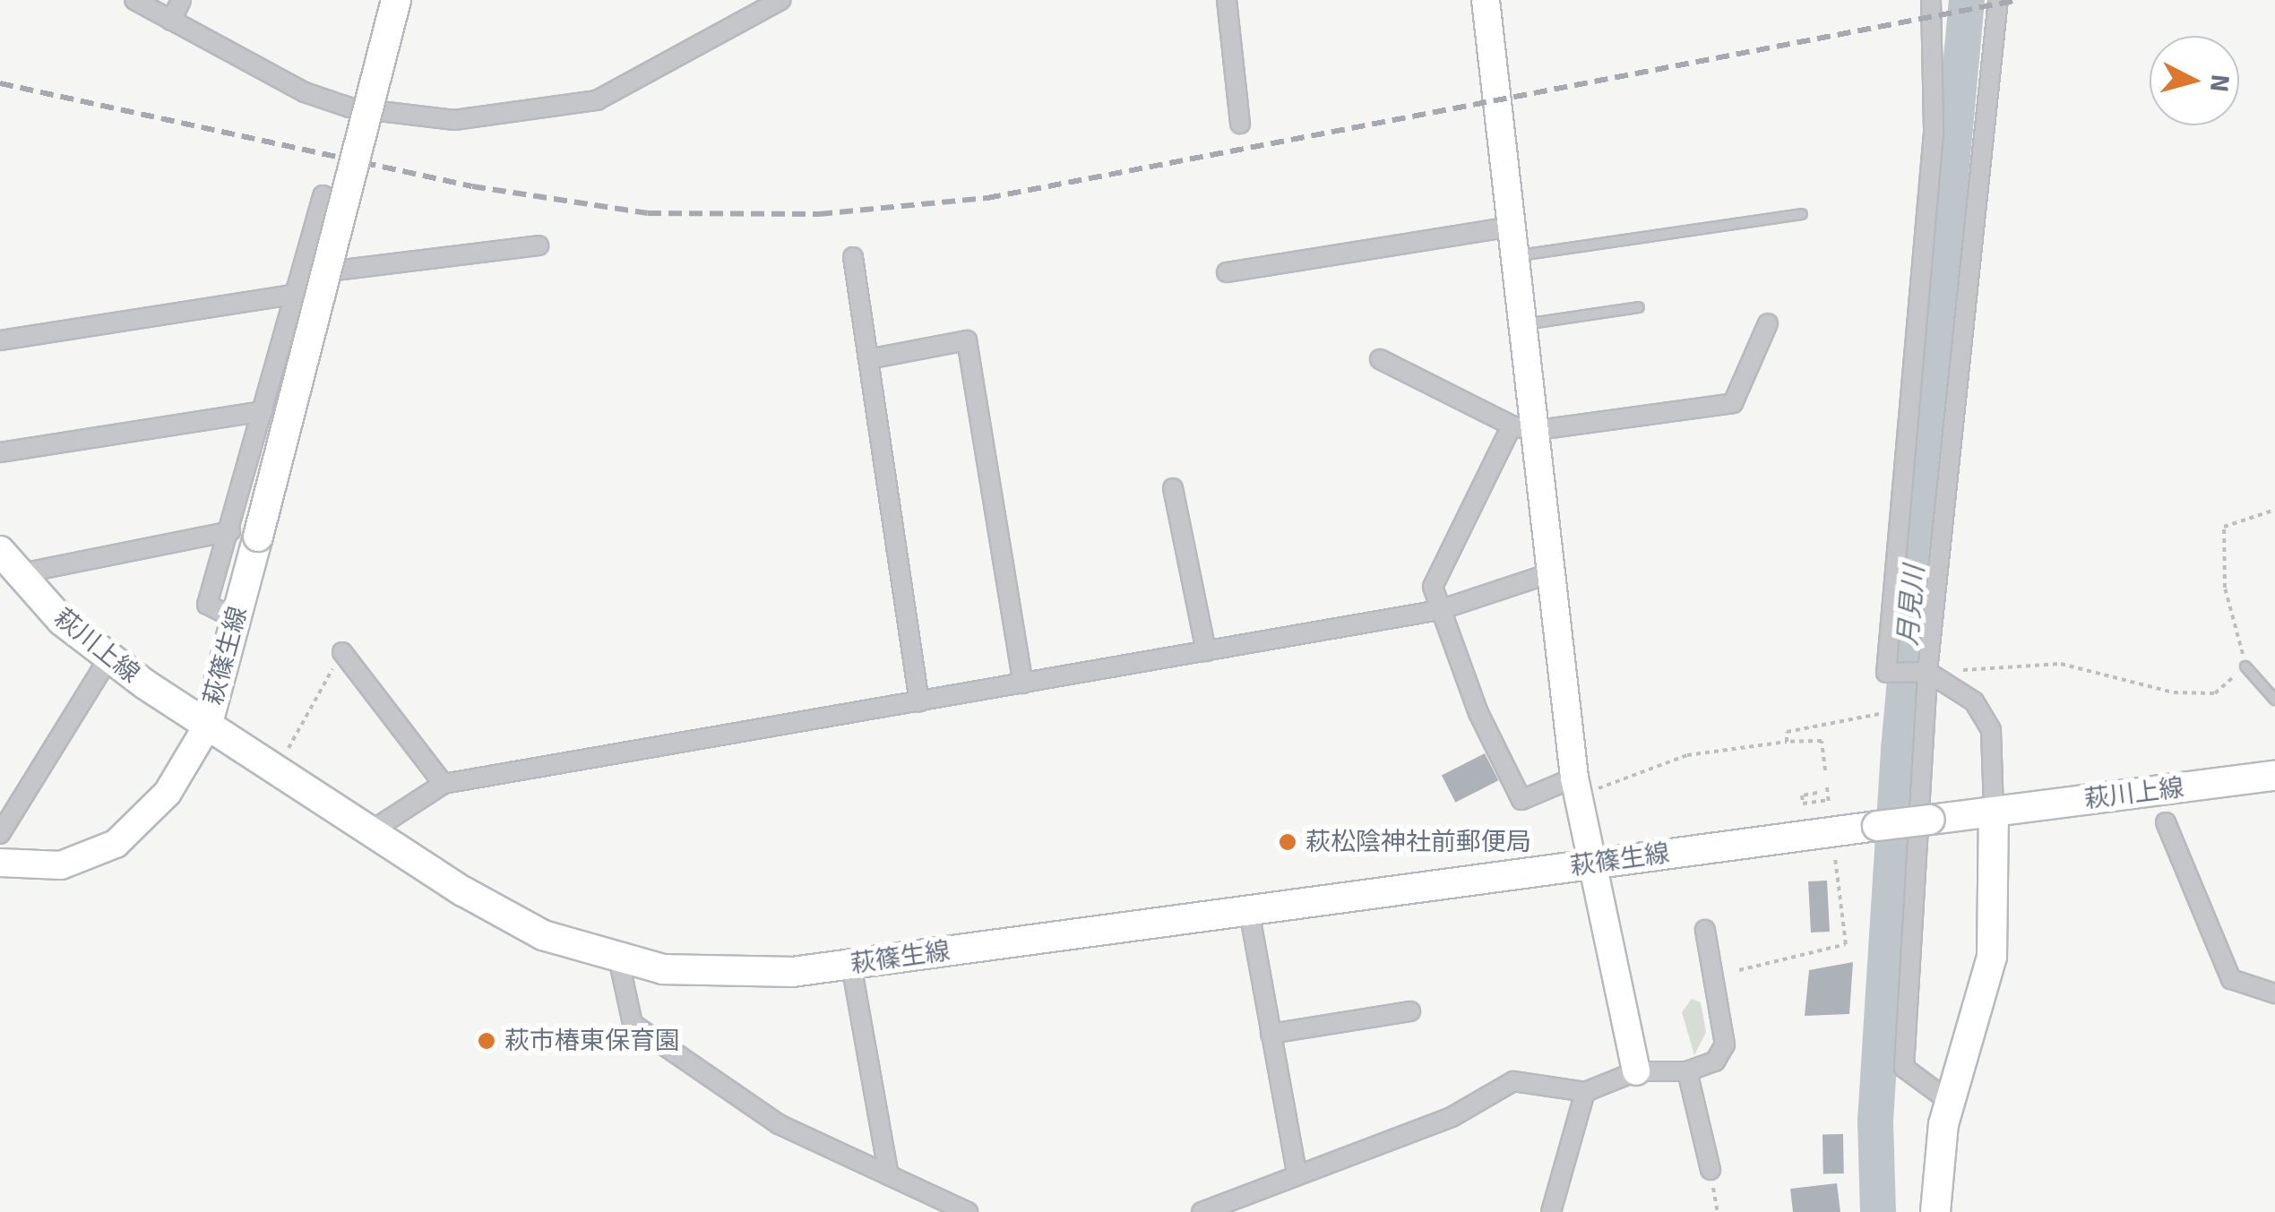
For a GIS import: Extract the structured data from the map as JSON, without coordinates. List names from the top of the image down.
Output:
{
  "streets": {
    "main road": ["萩川上線", "萩篠生線"]
  },
  "crossings": [
    ["萩川上線", "萩篠生線"]
  ],
  "water": ["月見川"],
  "places": ["萩松陰神社前郵便局", "萩市椿東保育園"],
  "north": "right"
}
